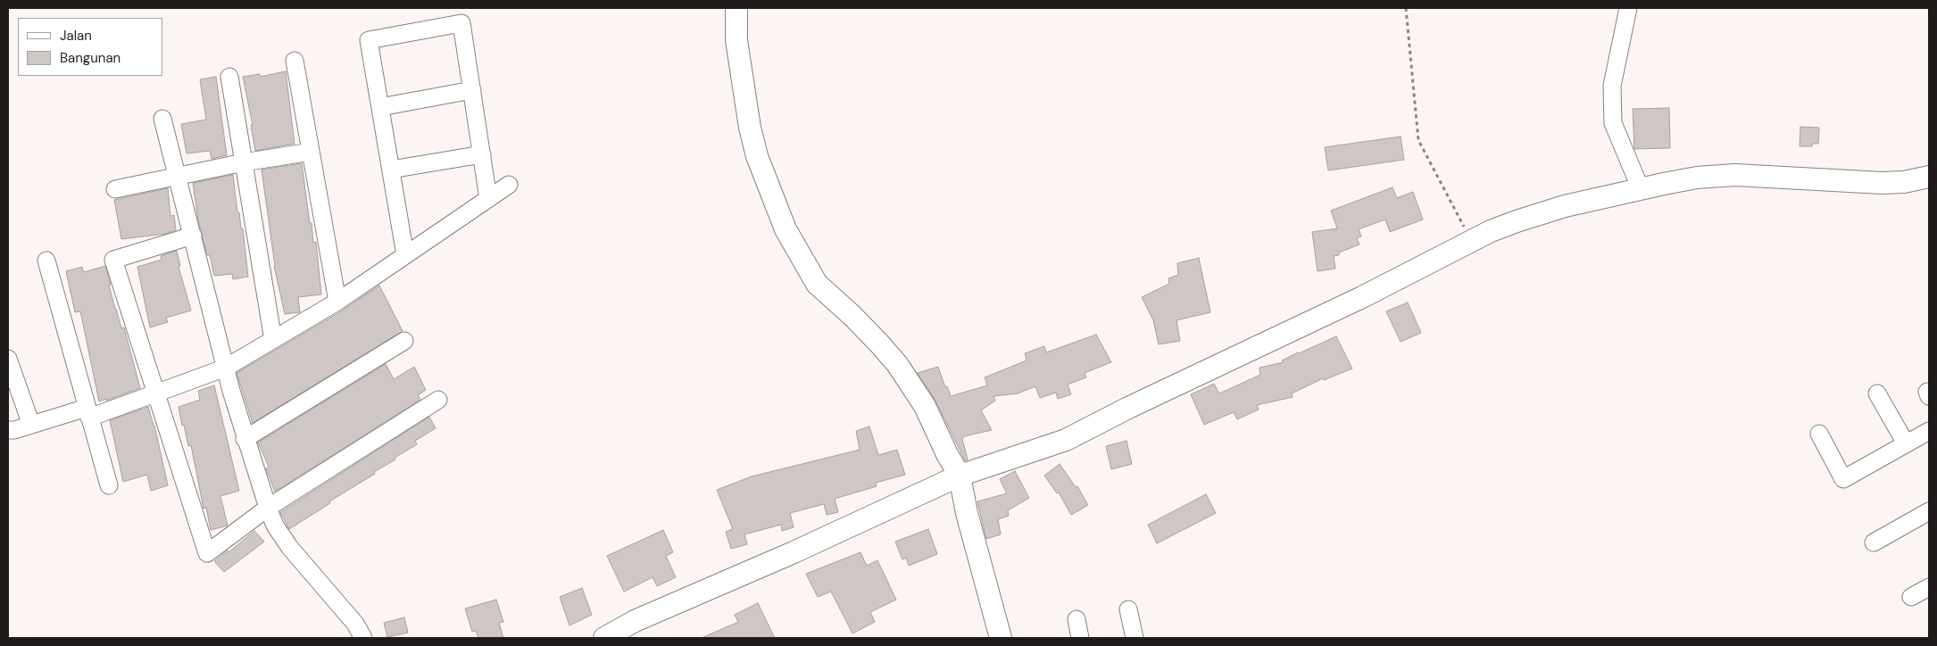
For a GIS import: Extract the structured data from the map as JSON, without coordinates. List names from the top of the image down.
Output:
{
  "legend": ["Jalan", "Bangunan"]
}
